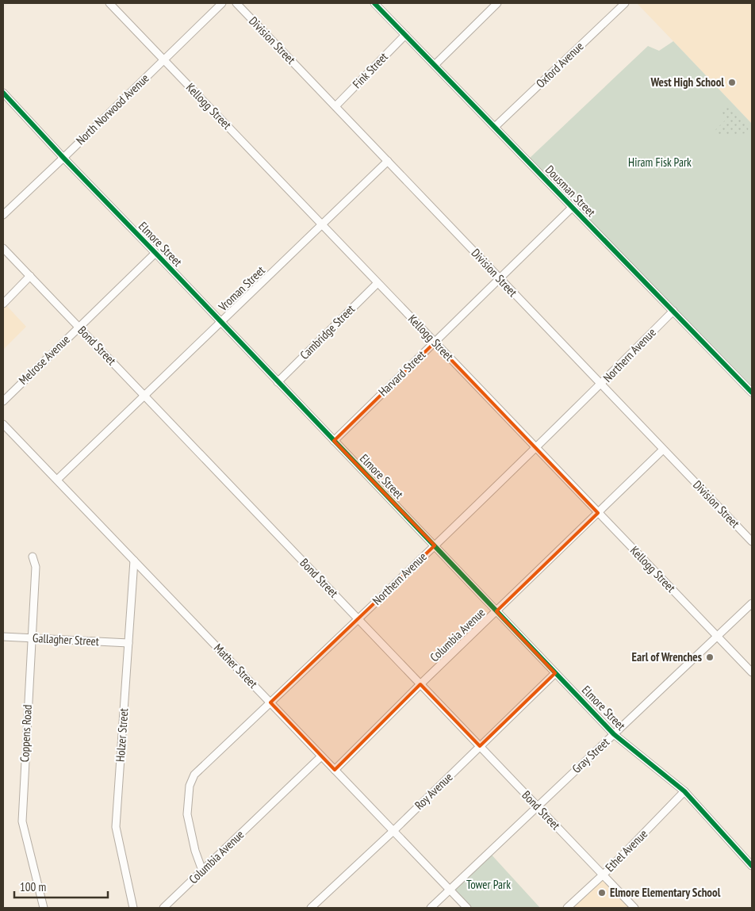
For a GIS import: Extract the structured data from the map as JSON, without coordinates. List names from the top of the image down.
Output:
{
  "streets": {
    "street": [
      "Division Street",
      "Oxford Avenue",
      "Fink Street",
      "Kellogg Street",
      "North Norwood Avenue",
      "Dousman Street",
      "Elmore Street",
      "Vroman Street",
      "Cambridge Street",
      "Bond Street",
      "Northern Avenue",
      "Melrose Avenue",
      "Harvard Street",
      "Columbia Avenue",
      "Gallagher Street",
      "Mather Street",
      "Coppens Road",
      "Holzer Street",
      "Gray Street",
      "Roy Avenue",
      "Ethel Avenue"
    ]
  },
  "crossings": [
    ["Division Street", "Fink Street"],
    ["Division Street", "Vroman Street"],
    ["Division Street", "Northern Avenue"],
    ["Division Street", "Harvard Street"],
    ["Division Street", "Columbia Avenue"],
    ["Oxford Avenue", "Dousman Street"],
    ["Fink Street", "Dousman Street"],
    ["Kellogg Street", "North Norwood Avenue"],
    ["Kellogg Street", "Vroman Street"],
    ["Kellogg Street", "Cambridge Street"],
    ["Kellogg Street", "Northern Avenue"],
    ["Kellogg Street", "Harvard Street"],
    ["Kellogg Street", "Columbia Avenue"],
    ["Kellogg Street", "Gray Street"],
    ["North Norwood Avenue", "Elmore Street"],
    ["Dousman Street", "Northern Avenue"],
    ["Dousman Street", "Harvard Street"],
    ["Elmore Street", "Vroman Street"],
    ["Elmore Street", "Cambridge Street"],
    ["Elmore Street", "Northern Avenue"],
    ["Elmore Street", "Melrose Avenue"],
    ["Elmore Street", "Harvard Street"],
    ["Elmore Street", "Columbia Avenue"],
    ["Elmore Street", "Gray Street"],
    ["Elmore Street", "Roy Avenue"],
    ["Elmore Street", "Ethel Avenue"],
    ["Vroman Street", "Bond Street"],
    ["Vroman Street", "Mather Street"],
    ["Bond Street", "Northern Avenue"],
    ["Bond Street", "Melrose Avenue"],
    ["Bond Street", "Columbia Avenue"],
    ["Bond Street", "Gray Street"],
    ["Bond Street", "Roy Avenue"],
    ["Bond Street", "Ethel Avenue"],
    ["Northern Avenue", "Columbia Avenue"],
    ["Northern Avenue", "Mather Street"],
    ["Columbia Avenue", "Mather Street"],
    ["Gallagher Street", "Coppens Road"],
    ["Gallagher Street", "Holzer Street"],
    ["Mather Street", "Holzer Street"],
    ["Mather Street", "Gray Street"],
    ["Mather Street", "Roy Avenue"]
  ],
  "parks": ["Hiram Fisk Park", "Tower Park"],
  "places": ["West High School", "Earl of Wrenches", "Elmore Elementary School"],
  "scale_bar": "100 m"
}
